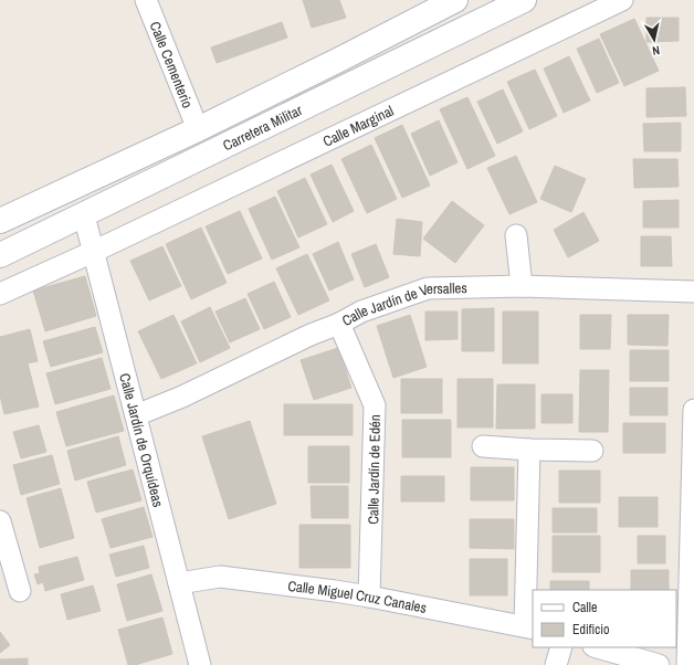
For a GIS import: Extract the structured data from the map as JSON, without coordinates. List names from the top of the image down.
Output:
{
  "streets": {
    "main road": ["Carretera Militar"],
    "street": [
      "Calle Cementerio",
      "Calle Marginal",
      "Calle Jardín de Versalles",
      "Calle Jardín de Orquídeas",
      "Calle Jardín de Edén",
      "Calle Miguel Cruz Canales"
    ]
  },
  "crossings": [
    ["Calle Cementerio", "Carretera Militar"],
    ["Calle Marginal", "Calle Jardín de Orquídeas"],
    ["Carretera Militar", "Calle Jardín de Orquídeas"],
    ["Calle Jardín de Versalles", "Calle Jardín de Orquídeas"],
    ["Calle Jardín de Versalles", "Calle Jardín de Edén"],
    ["Calle Jardín de Orquídeas", "Calle Miguel Cruz Canales"],
    ["Calle Jardín de Edén", "Calle Miguel Cruz Canales"]
  ],
  "legend": ["Calle", "Edificio"],
  "north": "bottom"
}
